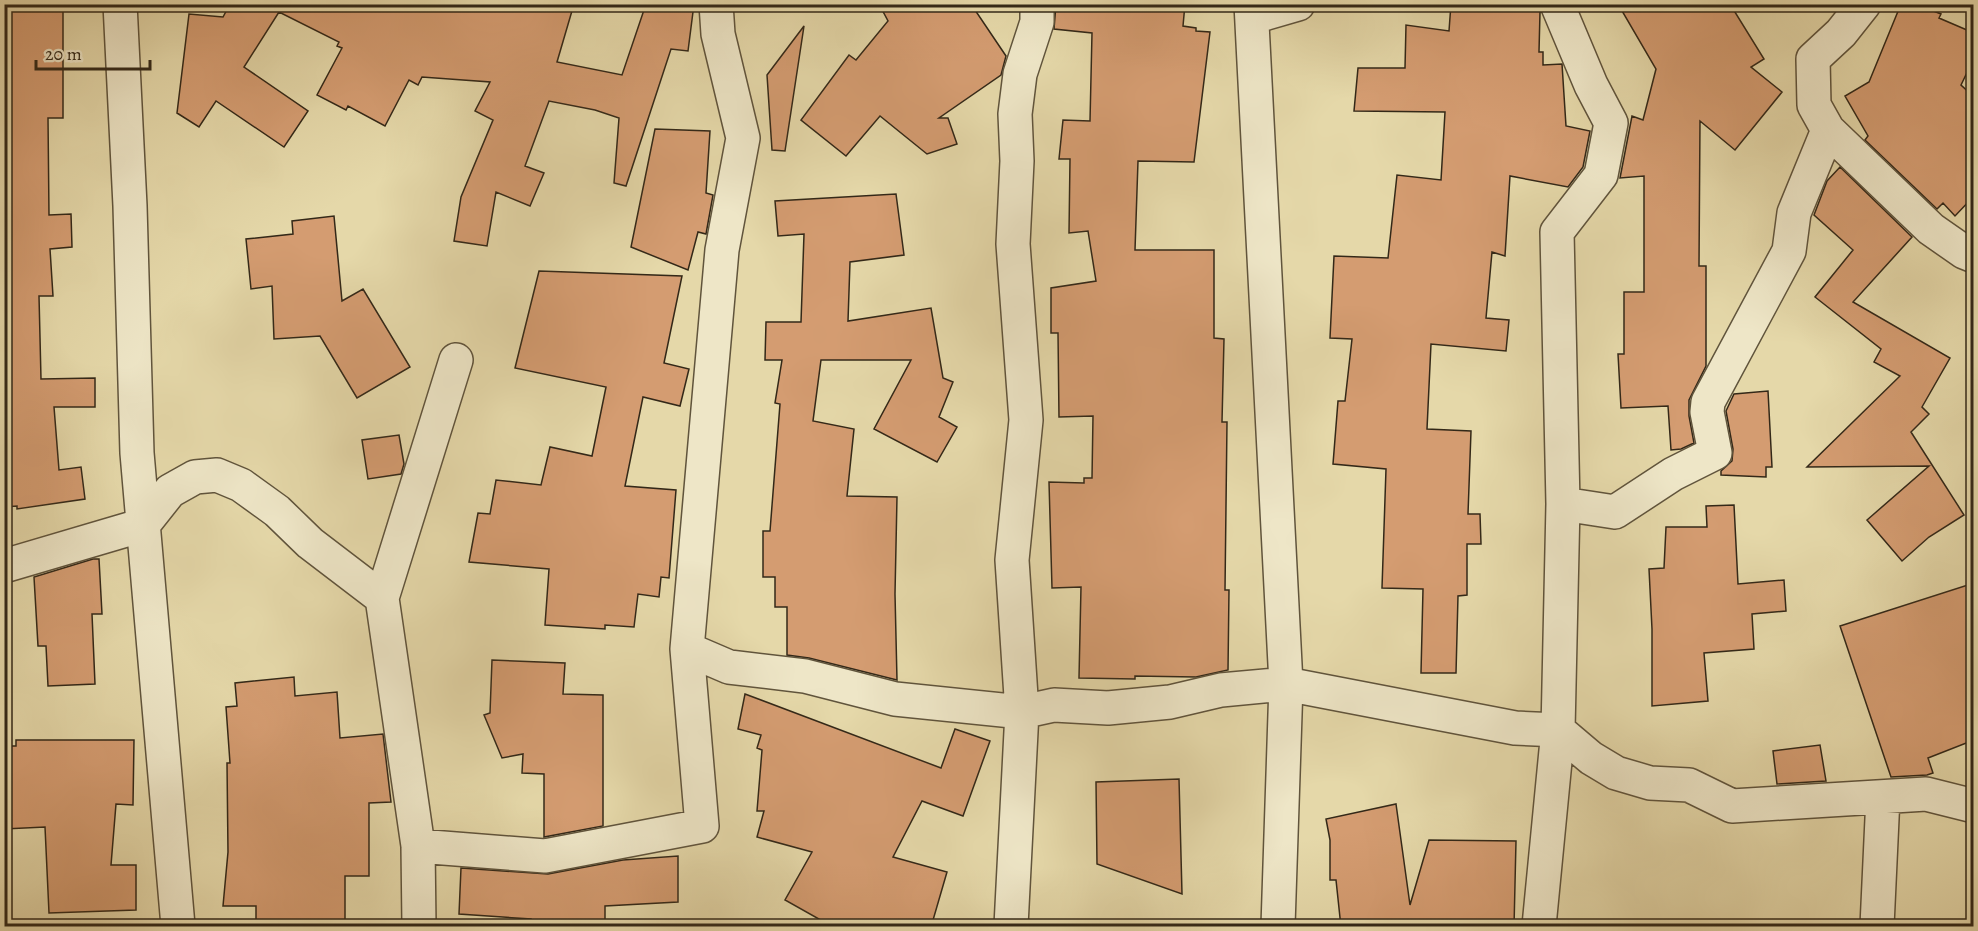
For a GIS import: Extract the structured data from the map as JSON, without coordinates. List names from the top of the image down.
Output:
{
  "scale_bar": "20 m"
}
